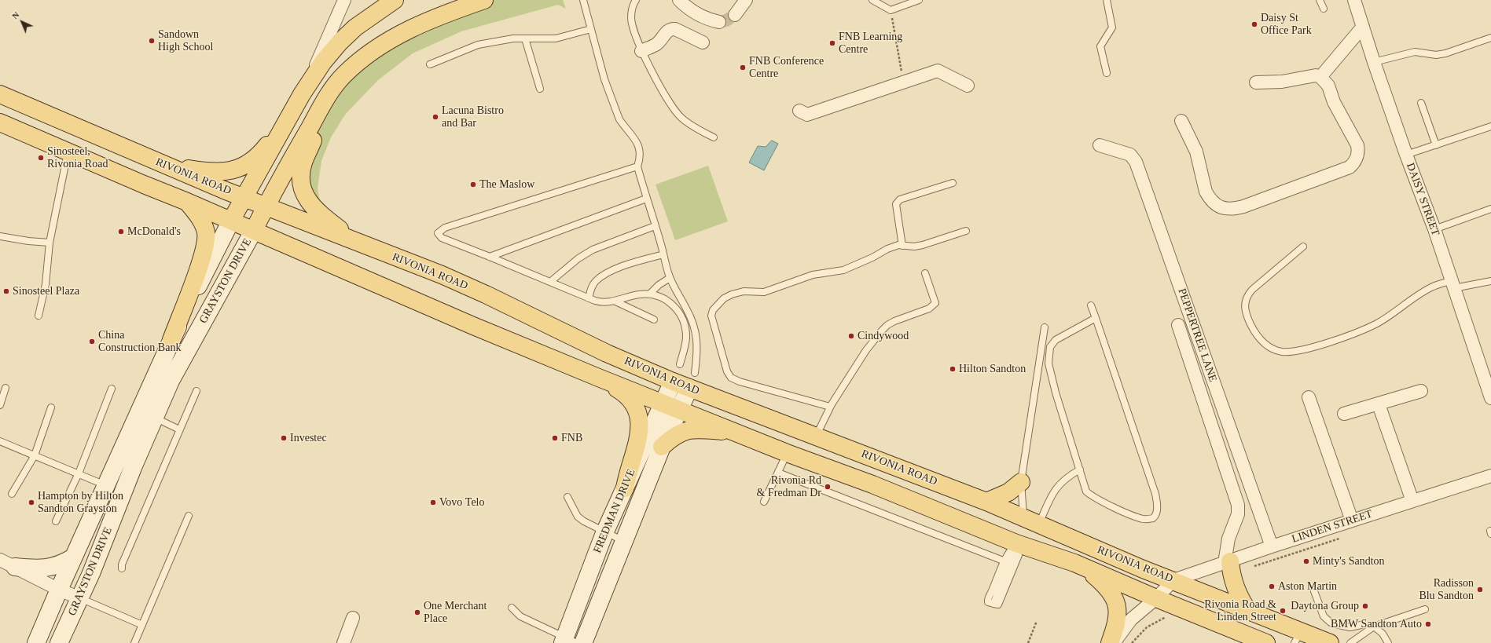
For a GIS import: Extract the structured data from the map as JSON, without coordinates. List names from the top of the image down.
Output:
{
  "streets": {
    "main road": ["RIVONIA ROAD", "GRAYSTON DRIVE", "FREDMAN DRIVE"],
    "street": ["DAISY STREET", "PEPPERTREE LANE", "LINDEN STREET"]
  },
  "crossings": [
    ["RIVONIA ROAD", "GRAYSTON DRIVE"],
    ["RIVONIA ROAD", "FREDMAN DRIVE"],
    ["RIVONIA ROAD", "LINDEN STREET"],
    ["PEPPERTREE LANE", "LINDEN STREET"]
  ],
  "places": [
    "Daisy St Office Park",
    "Sandown High School",
    "FNB Learning Centre",
    "FNB Conference Centre",
    "Lacuna Bistro and Bar",
    "Sinosteel, Rivonia Road",
    "The Maslow",
    "McDonald's",
    "Sinosteel Plaza",
    "Cindywood",
    "China Construction Bank",
    "Hilton Sandton",
    "Investec",
    "FNB",
    "Rivonia Rd & Fredman Dr",
    "Hampton by Hilton Sandton Grayston",
    "Vovo Telo",
    "Minty's Sandton",
    "Aston Martin",
    "Radisson Blu Sandton",
    "Daytona Group",
    "Rivonia Road & Linden Street",
    "One Merchant Place",
    "BMW Sandton Auto"
  ],
  "north": "top left"
}
